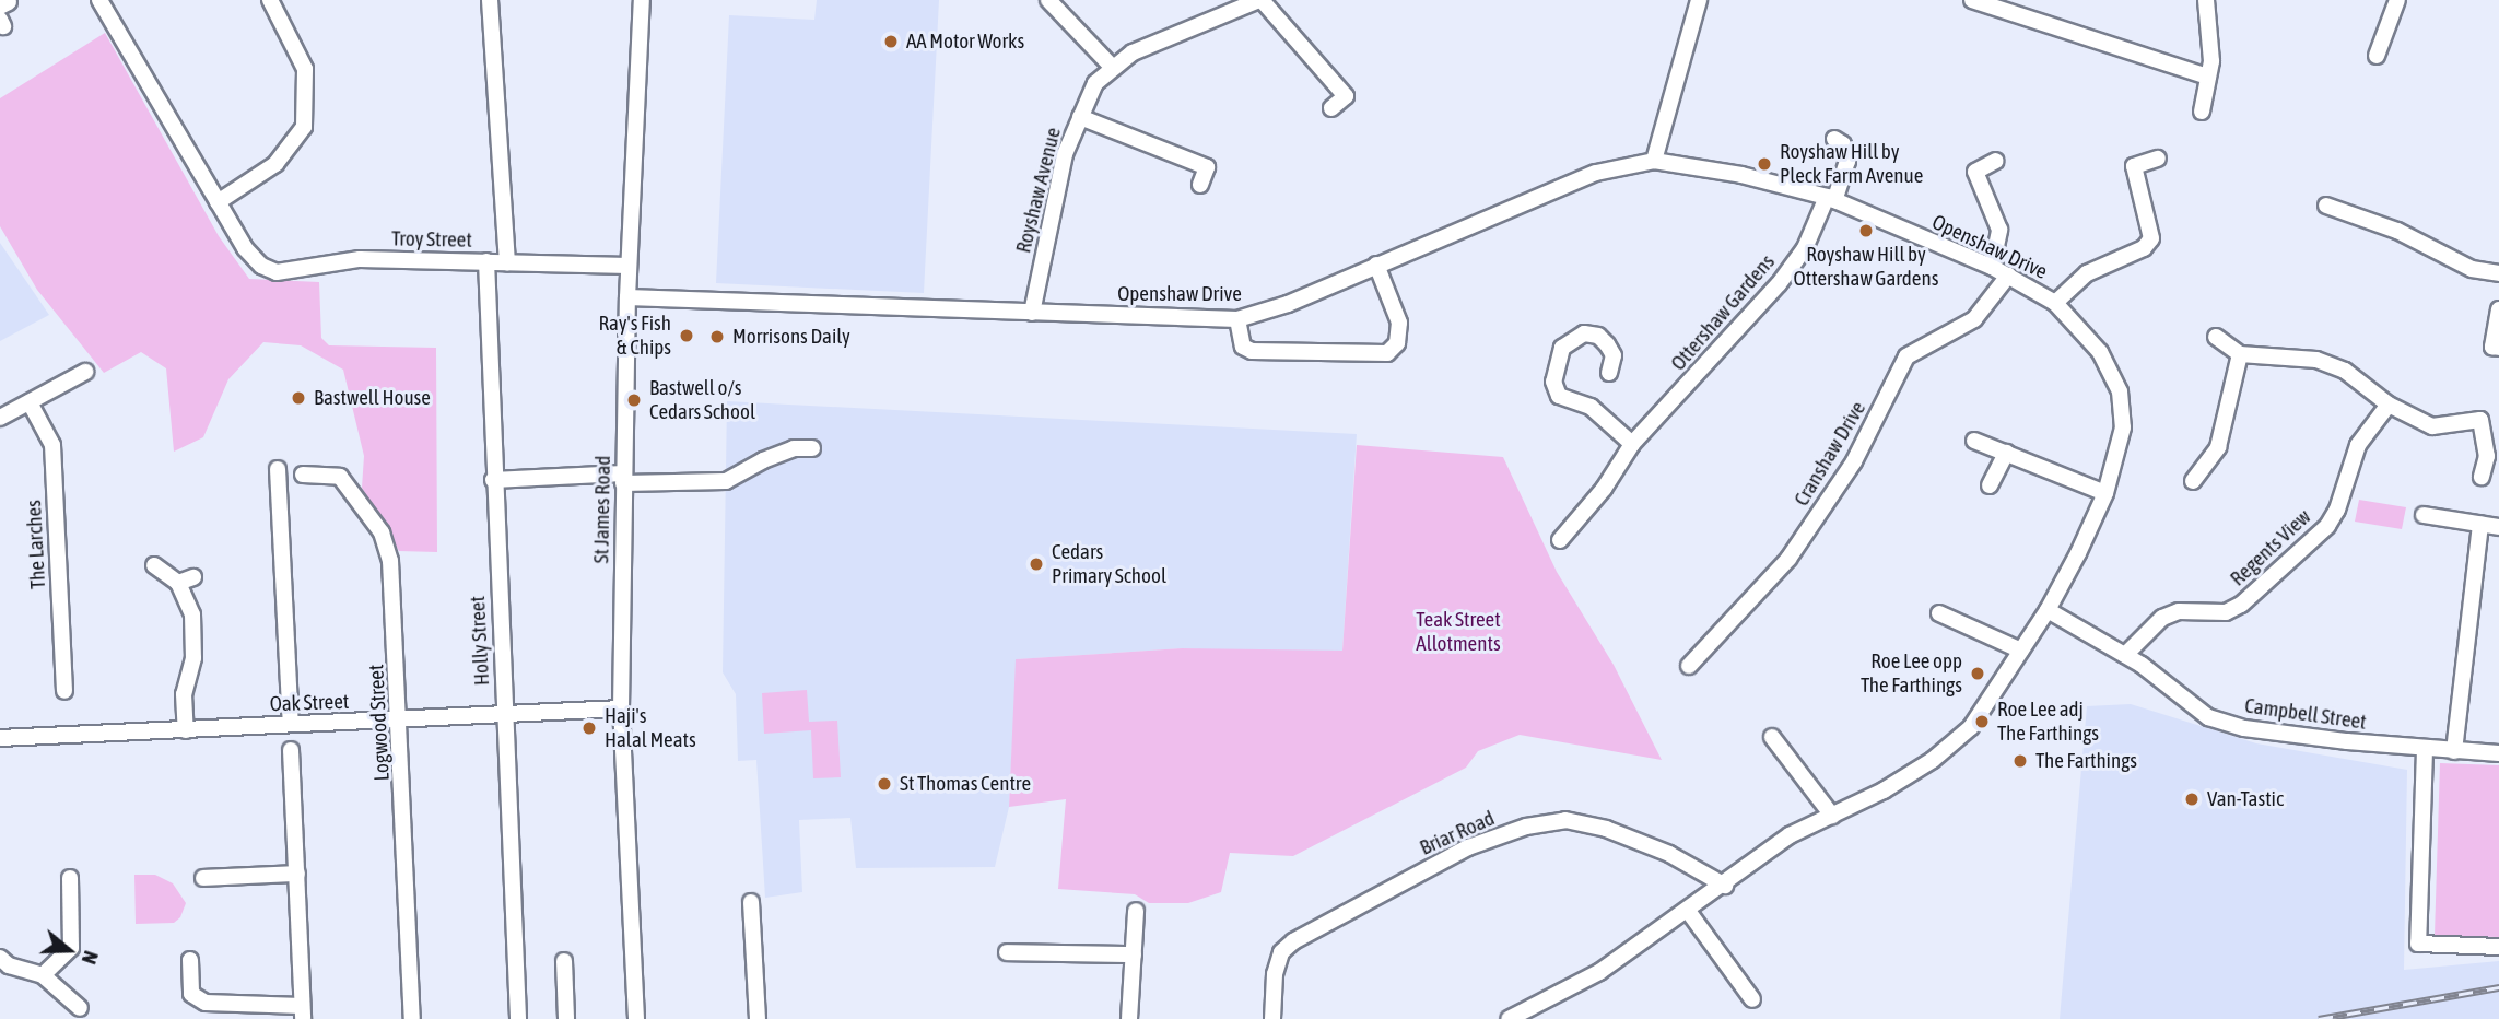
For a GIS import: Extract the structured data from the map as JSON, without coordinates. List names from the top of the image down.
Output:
{
  "streets": {
    "street": [
      "Royshaw Avenue",
      "Troy Street",
      "Openshaw Drive",
      "Ottershaw Gardens",
      "Cranshaw Drive",
      "St James Road",
      "The Larches",
      "Regents View",
      "Holly Street",
      "Oak Street",
      "Campbell Street",
      "Logwood Street",
      "Briar Road"
    ]
  },
  "crossings": [
    ["Royshaw Avenue", "Openshaw Drive"],
    ["Troy Street", "St James Road"],
    ["Troy Street", "Holly Street"],
    ["Openshaw Drive", "Ottershaw Gardens"],
    ["Openshaw Drive", "Cranshaw Drive"],
    ["Openshaw Drive", "St James Road"],
    ["Openshaw Drive", "Campbell Street"],
    ["Openshaw Drive", "Briar Road"],
    ["St James Road", "Oak Street"],
    ["Regents View", "Campbell Street"],
    ["Holly Street", "Oak Street"],
    ["Oak Street", "Logwood Street"]
  ],
  "parks": ["Teak Street Allotments"],
  "places": [
    "AA Motor Works",
    "Royshaw Hill by Pleck Farm Avenue",
    "Royshaw Hill by Ottershaw Gardens",
    "Ray's Fish & Chips",
    "Morrisons Daily",
    "Bastwell House",
    "Bastwell o/s Cedars School",
    "Cedars Primary School",
    "Roe Lee opp The Farthings",
    "Roe Lee adj The Farthings",
    "Haji's Halal Meats",
    "The Farthings",
    "St Thomas Centre",
    "Van-Tastic"
  ],
  "north": "right"
}
